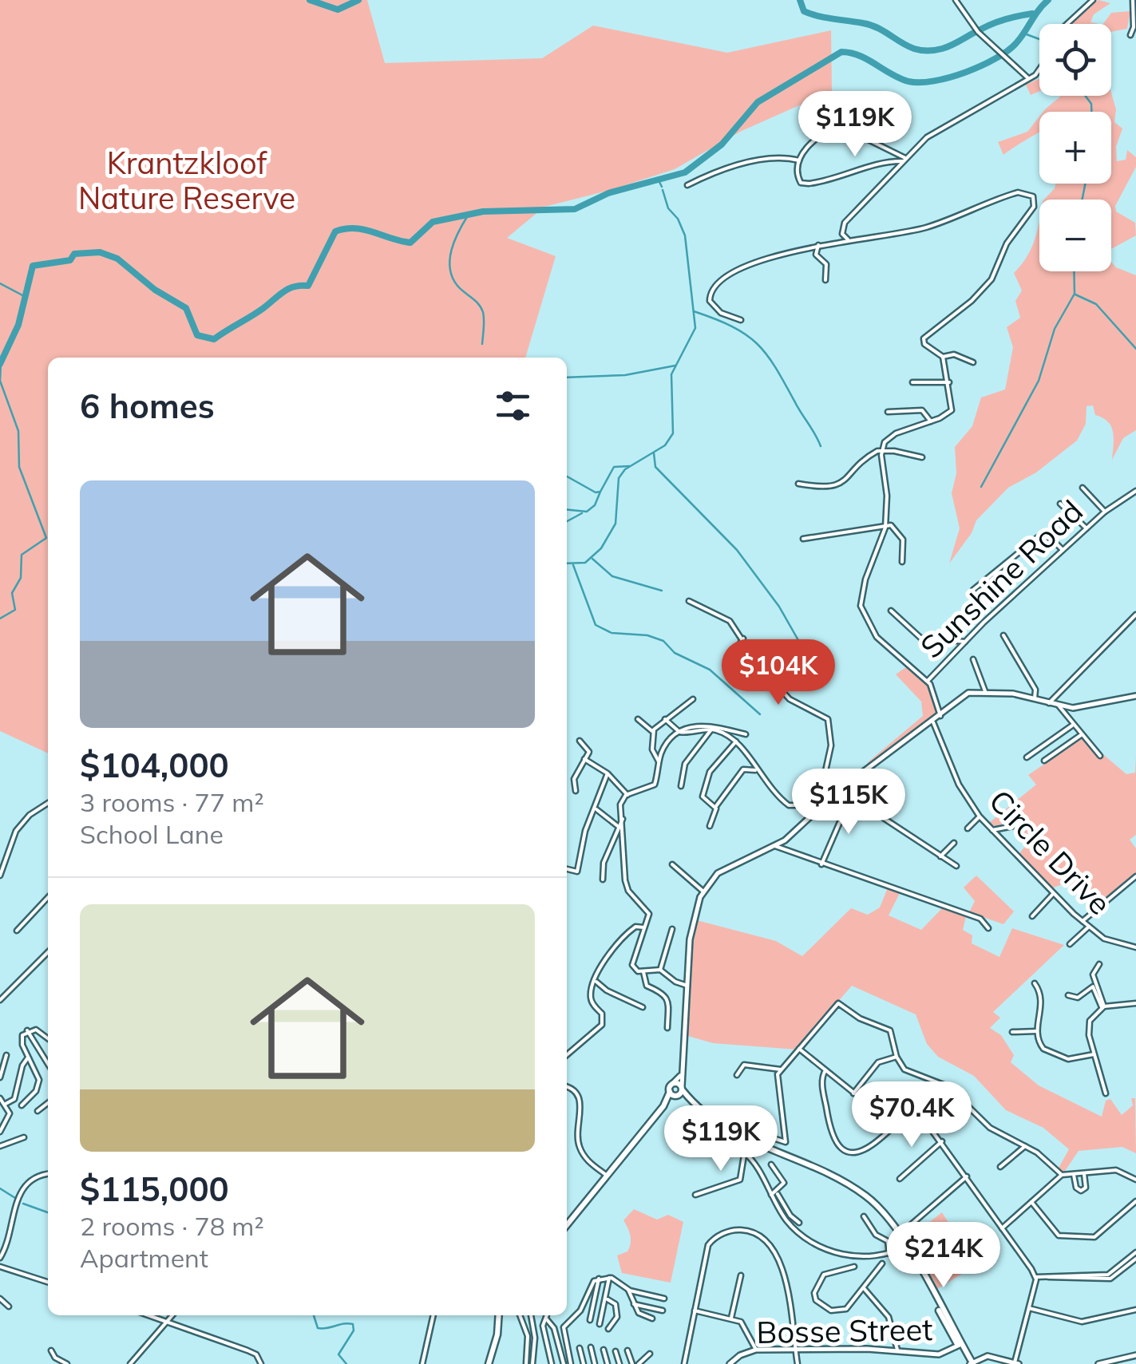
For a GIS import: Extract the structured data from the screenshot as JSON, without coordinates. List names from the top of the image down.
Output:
{
  "streets": {
    "street": ["Sunshine Road", "Circle Drive", "Bosse Street"]
  },
  "parks": ["Krantzkloof Nature Reserve"],
  "page": {
    "map_buttons": ["+", "−"],
    "price": [
      "$119K",
      "$104K",
      "$115K",
      "$70.4K",
      "$119K",
      "$214K"
    ],
    "heading": "6 homes",
    "list": [
      {
        "name": "$104,000",
        "note": "3 rooms · 77 m² · School Lane"
      },
      {
        "name": "$115,000",
        "note": "2 rooms · 78 m² · Apartment"
      }
    ]
  }
}
